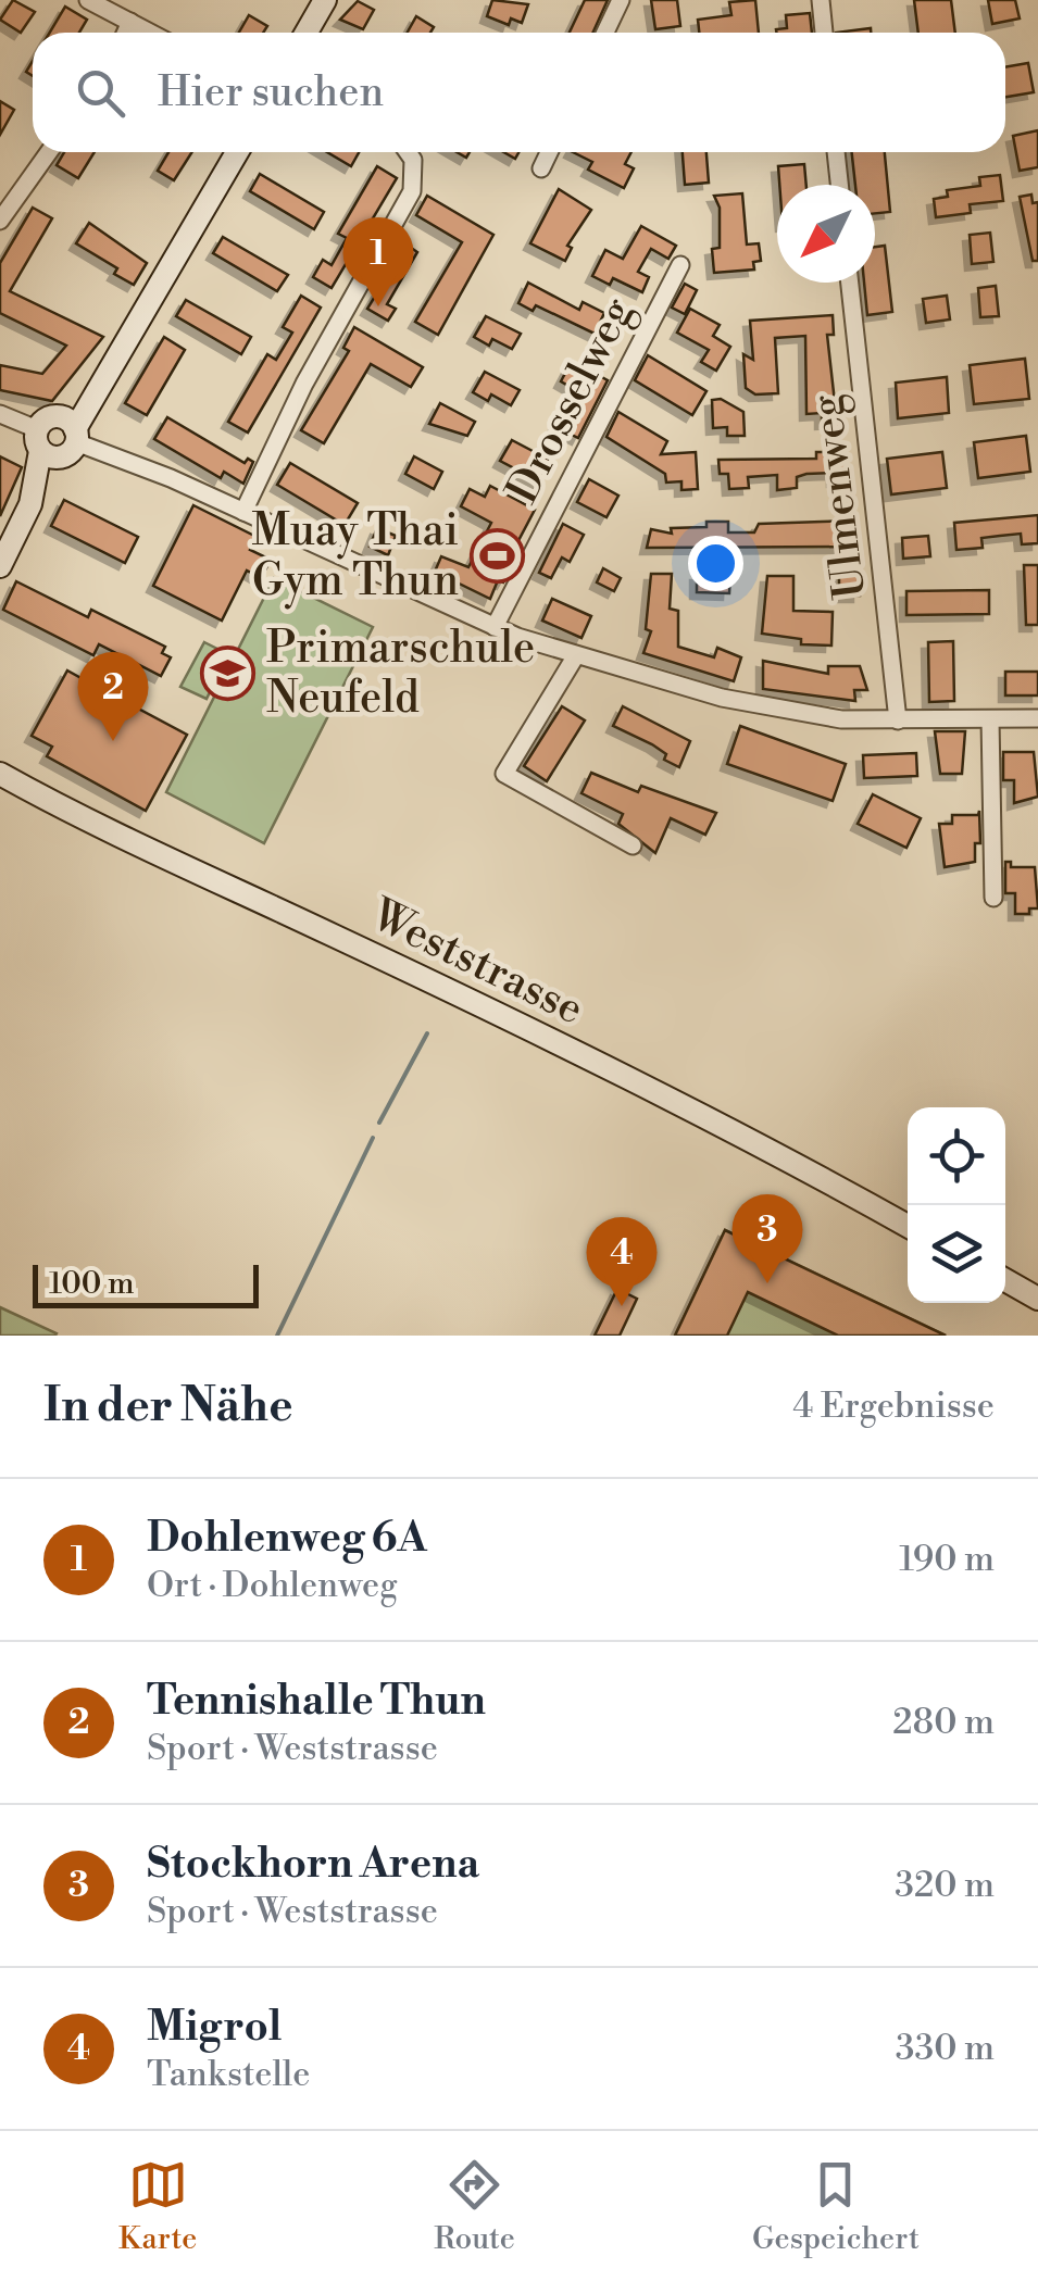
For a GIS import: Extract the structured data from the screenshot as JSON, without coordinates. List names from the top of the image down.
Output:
{
  "streets": {
    "main road": ["Weststrasse"],
    "street": ["Drosselweg", "Ulmenweg"]
  },
  "places": {
    "sports": ["Muay Thai Gym Thun"],
    "school or university": ["Primarschule Neufeld"]
  },
  "scale_bar": "100 m",
  "north": "bottom left",
  "page": {
    "search": "Hier suchen",
    "pins": [
      "1",
      "2",
      "3",
      "4"
    ],
    "scale": "100 m",
    "heading": ["In der Nähe", "4 Ergebnisse"],
    "list": [
      {
        "mark": "1",
        "name": "Dohlenweg 6A",
        "note": "Ort · Dohlenweg",
        "value": "190 m"
      },
      {
        "mark": "2",
        "name": "Tennishalle Thun",
        "note": "Sport · Weststrasse",
        "value": "280 m"
      },
      {
        "mark": "3",
        "name": "Stockhorn Arena",
        "note": "Sport · Weststrasse",
        "value": "320 m"
      },
      {
        "mark": "4",
        "name": "Migrol",
        "note": "Tankstelle",
        "value": "330 m"
      }
    ],
    "nav": ["Karte", "Route", "Gespeichert"]
  }
}
